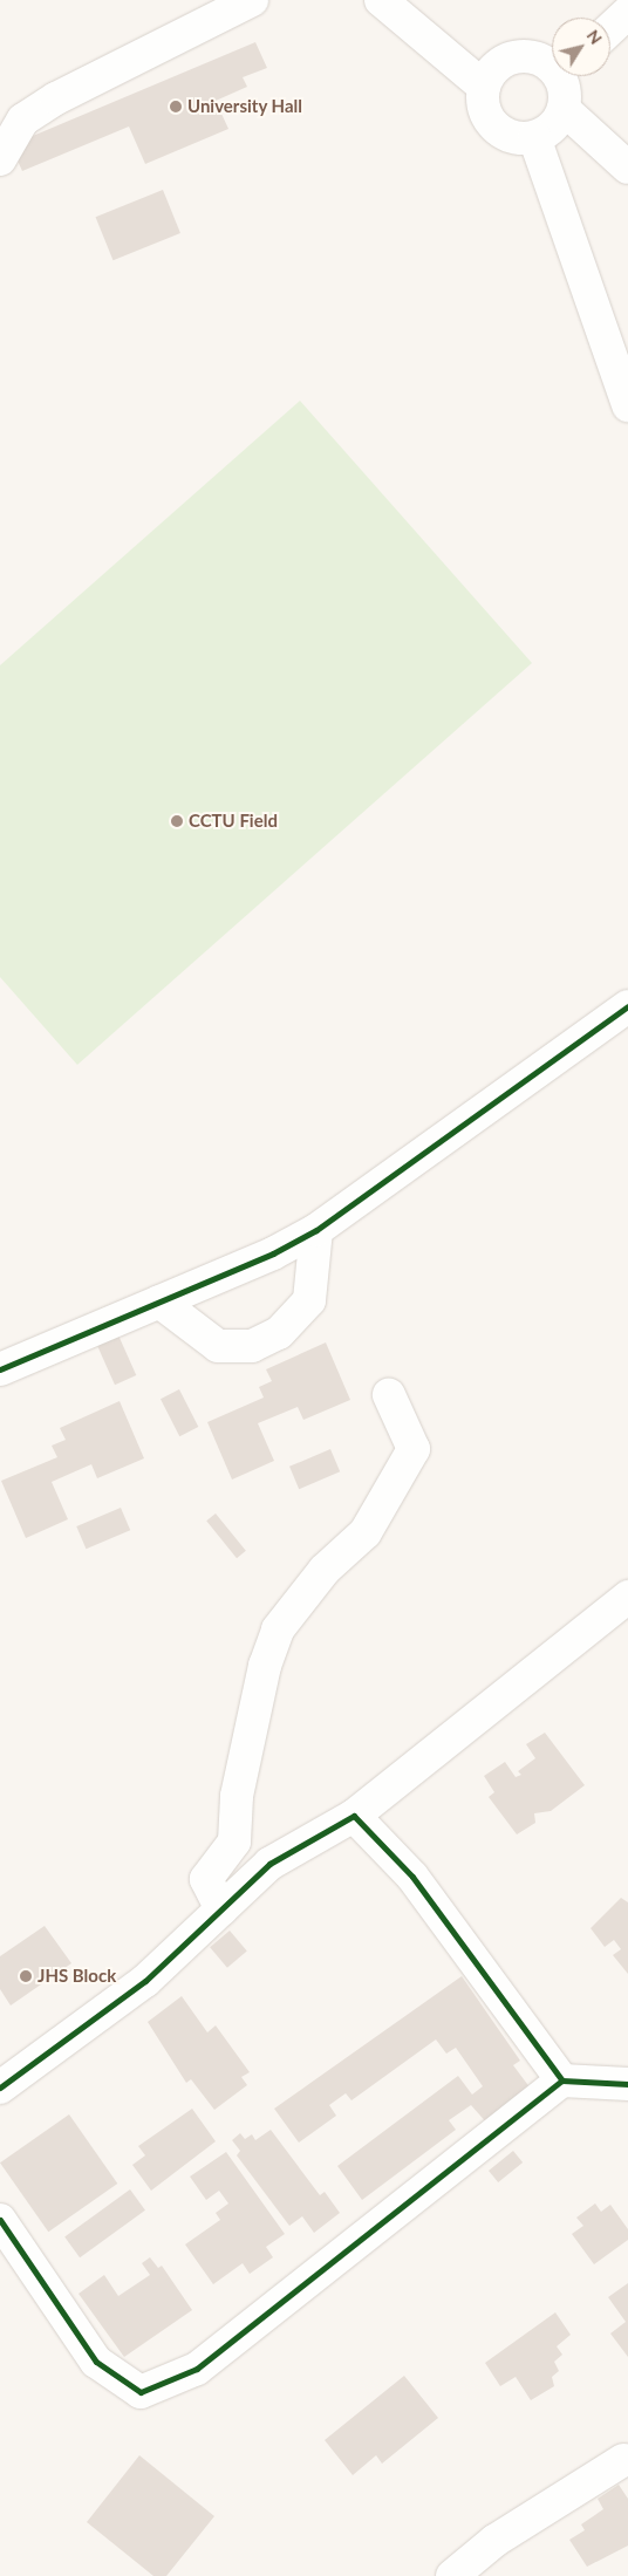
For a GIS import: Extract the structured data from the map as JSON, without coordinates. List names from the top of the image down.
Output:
{
  "places": ["University Hall", "CCTU Field", "JHS Block"],
  "north": "top right"
}
